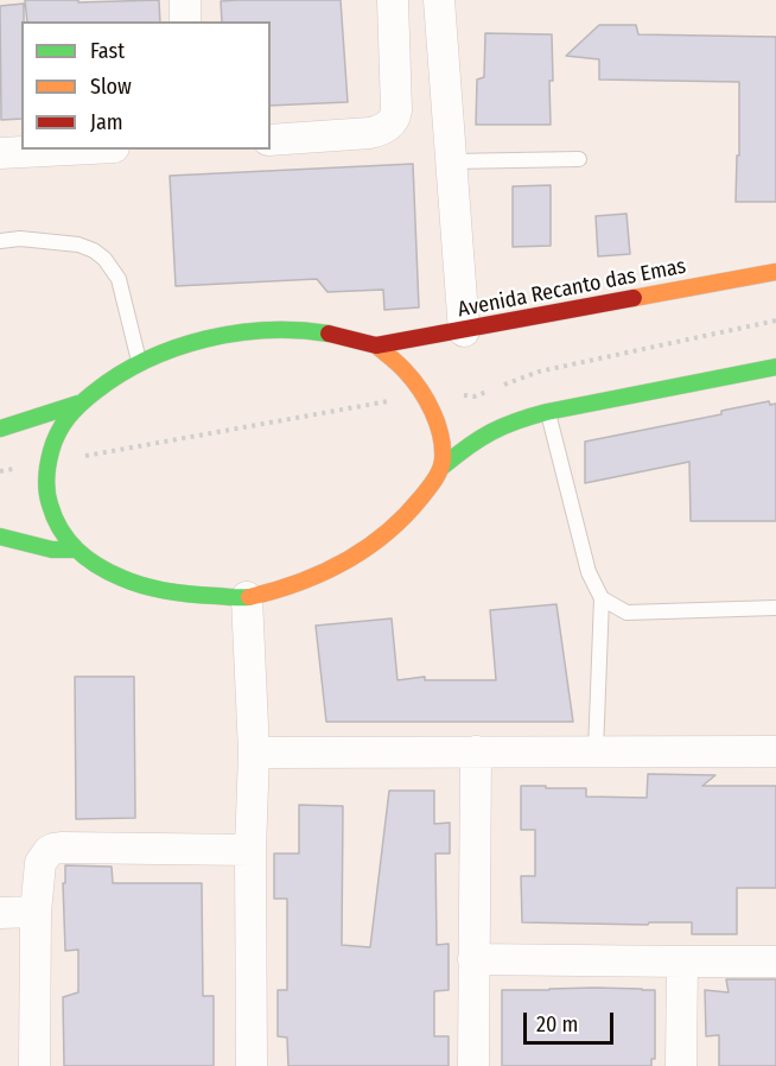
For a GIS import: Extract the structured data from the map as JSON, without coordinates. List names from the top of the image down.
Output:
{
  "streets": {
    "main road": ["Avenida Recanto das Emas"]
  },
  "legend": ["Fast", "Slow", "Jam"],
  "scale_bar": "20 m"
}
